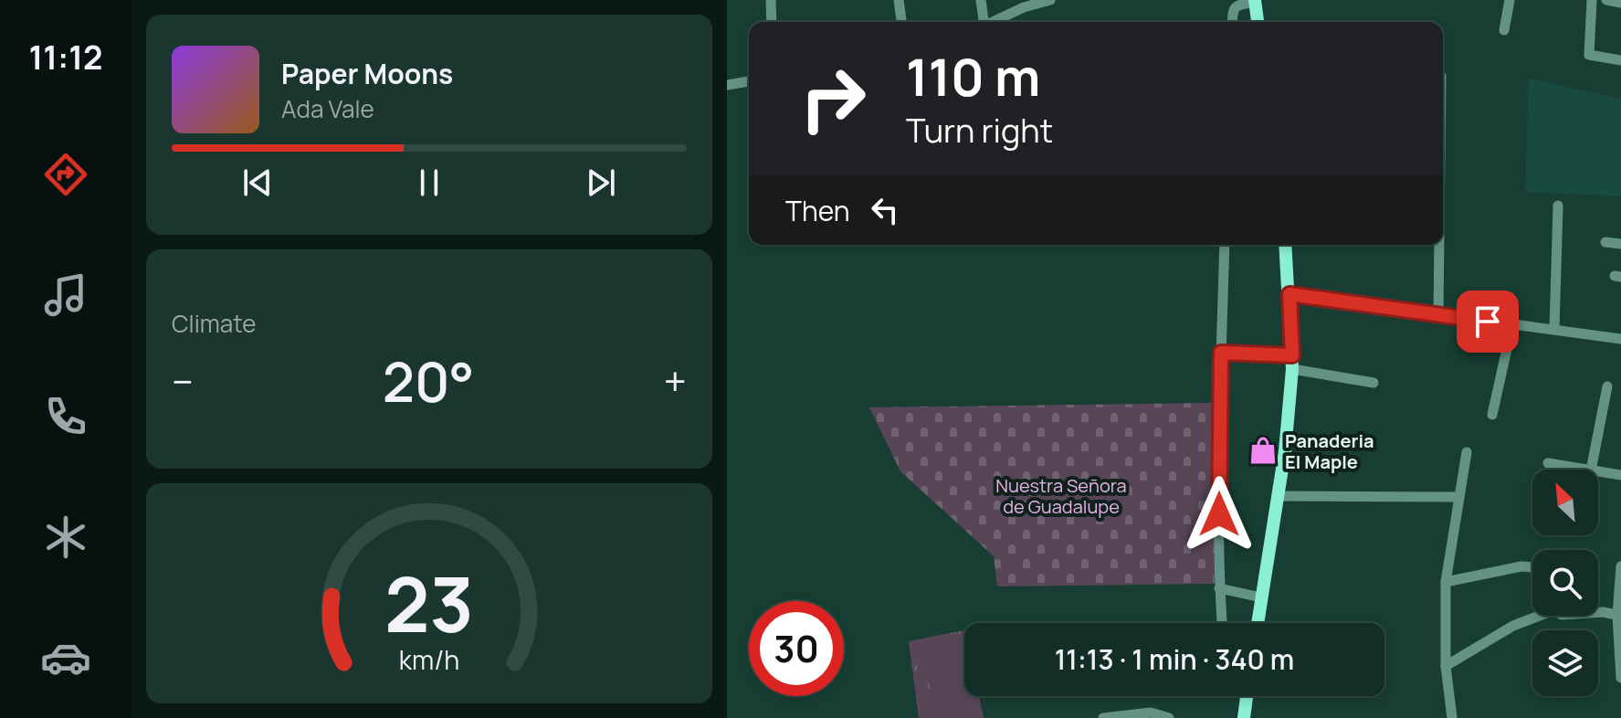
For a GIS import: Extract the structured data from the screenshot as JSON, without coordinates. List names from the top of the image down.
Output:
{
  "parks": ["Nuestra Señora de Guadalupe"],
  "places": {
    "shop": ["Panaderia El Maple"]
  },
  "north": "top left",
  "page": {
    "tabs": "11:12",
    "turn": ["110 m", "Turn right"],
    "song": ["Paper Moons", "Ada Vale"],
    "then": "Then",
    "tile": "Climate",
    "heat": ["−", "20°", "+"],
    "limit": "30",
    "trip": "11:13 · 1 min · 340 m",
    "gauge": ["23", "km/h"]
  }
}
